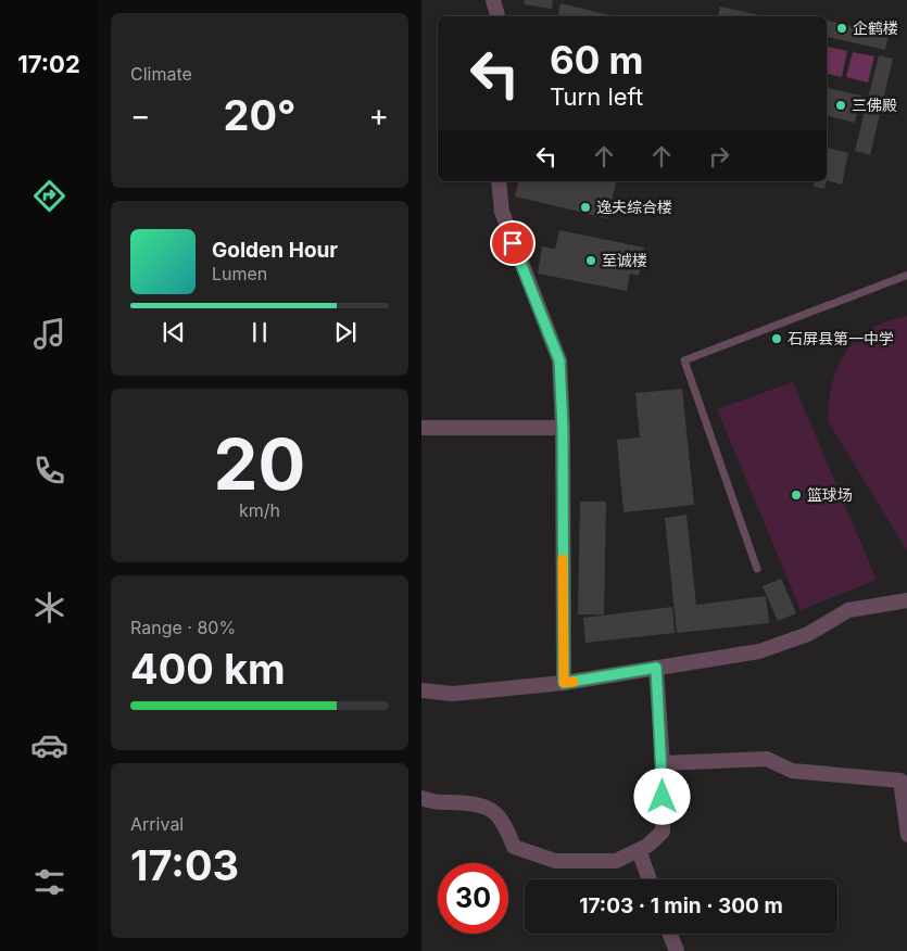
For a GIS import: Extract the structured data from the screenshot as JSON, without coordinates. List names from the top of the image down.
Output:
{
  "places": [
    "企鹤楼",
    "三佛殿",
    "逸夫综合楼",
    "至诚楼",
    "石屏县第一中学",
    "篮球场"
  ],
  "page": {
    "tabs": "17:02",
    "tile": [
      "Climate",
      ["20", "km/h"],
      ["Range · 80%", "400 km"],
      ["Arrival", "17:03"]
    ],
    "turn": ["60 m", "Turn left"],
    "heat": ["−", "20°", "+"],
    "song": ["Golden Hour", "Lumen"],
    "limit": "30",
    "trip": "17:03 · 1 min · 300 m"
  }
}
